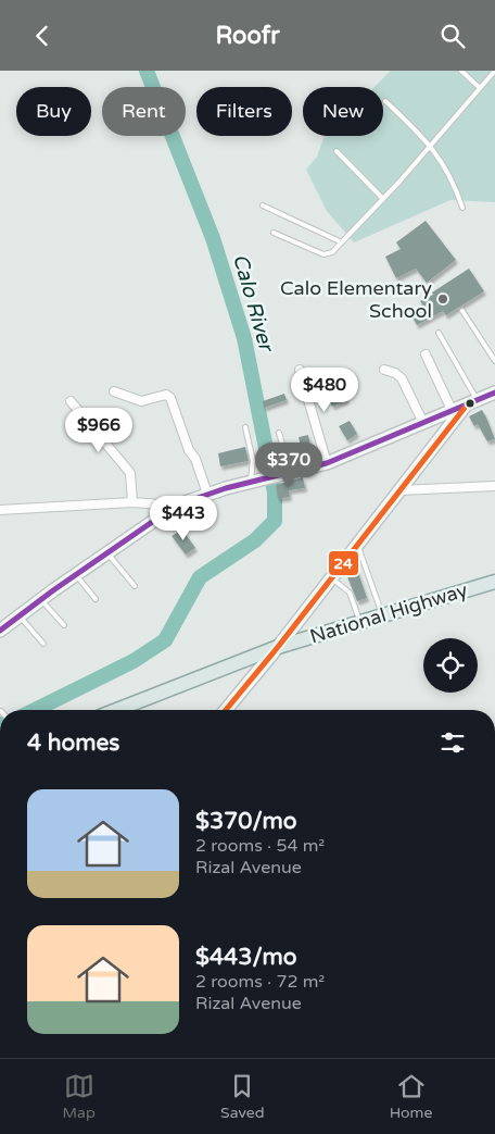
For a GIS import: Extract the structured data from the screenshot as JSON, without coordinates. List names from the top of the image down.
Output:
{
  "streets": {
    "main road": ["National Highway"]
  },
  "water": ["Calo River"],
  "places": ["Calo Elementary School"],
  "lines": ["transit line 24"],
  "page": {
    "header": "Roofr",
    "chip": [
      "Buy",
      "Rent",
      "Filters",
      "New"
    ],
    "price": [
      "$480",
      "$966",
      "$370",
      "$443"
    ],
    "heading": "4 homes",
    "list": [
      {
        "name": "$370/mo",
        "note": "2 rooms · 54 m² · Rizal Avenue"
      },
      {
        "name": "$443/mo",
        "note": "2 rooms · 72 m² · Rizal Avenue"
      }
    ],
    "tabs": ["Map", "Saved", "Home"]
  }
}
